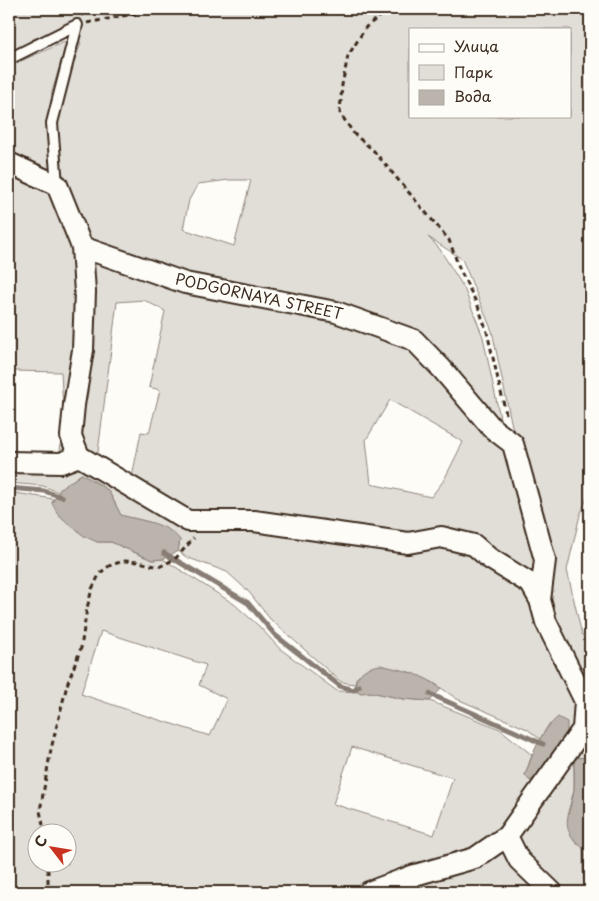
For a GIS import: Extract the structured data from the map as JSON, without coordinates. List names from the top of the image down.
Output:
{
  "streets": {
    "street": ["PODGORNAYA STREET"]
  },
  "legend": ["Улица", "Парк", "Вода"],
  "north": "top left"
}
